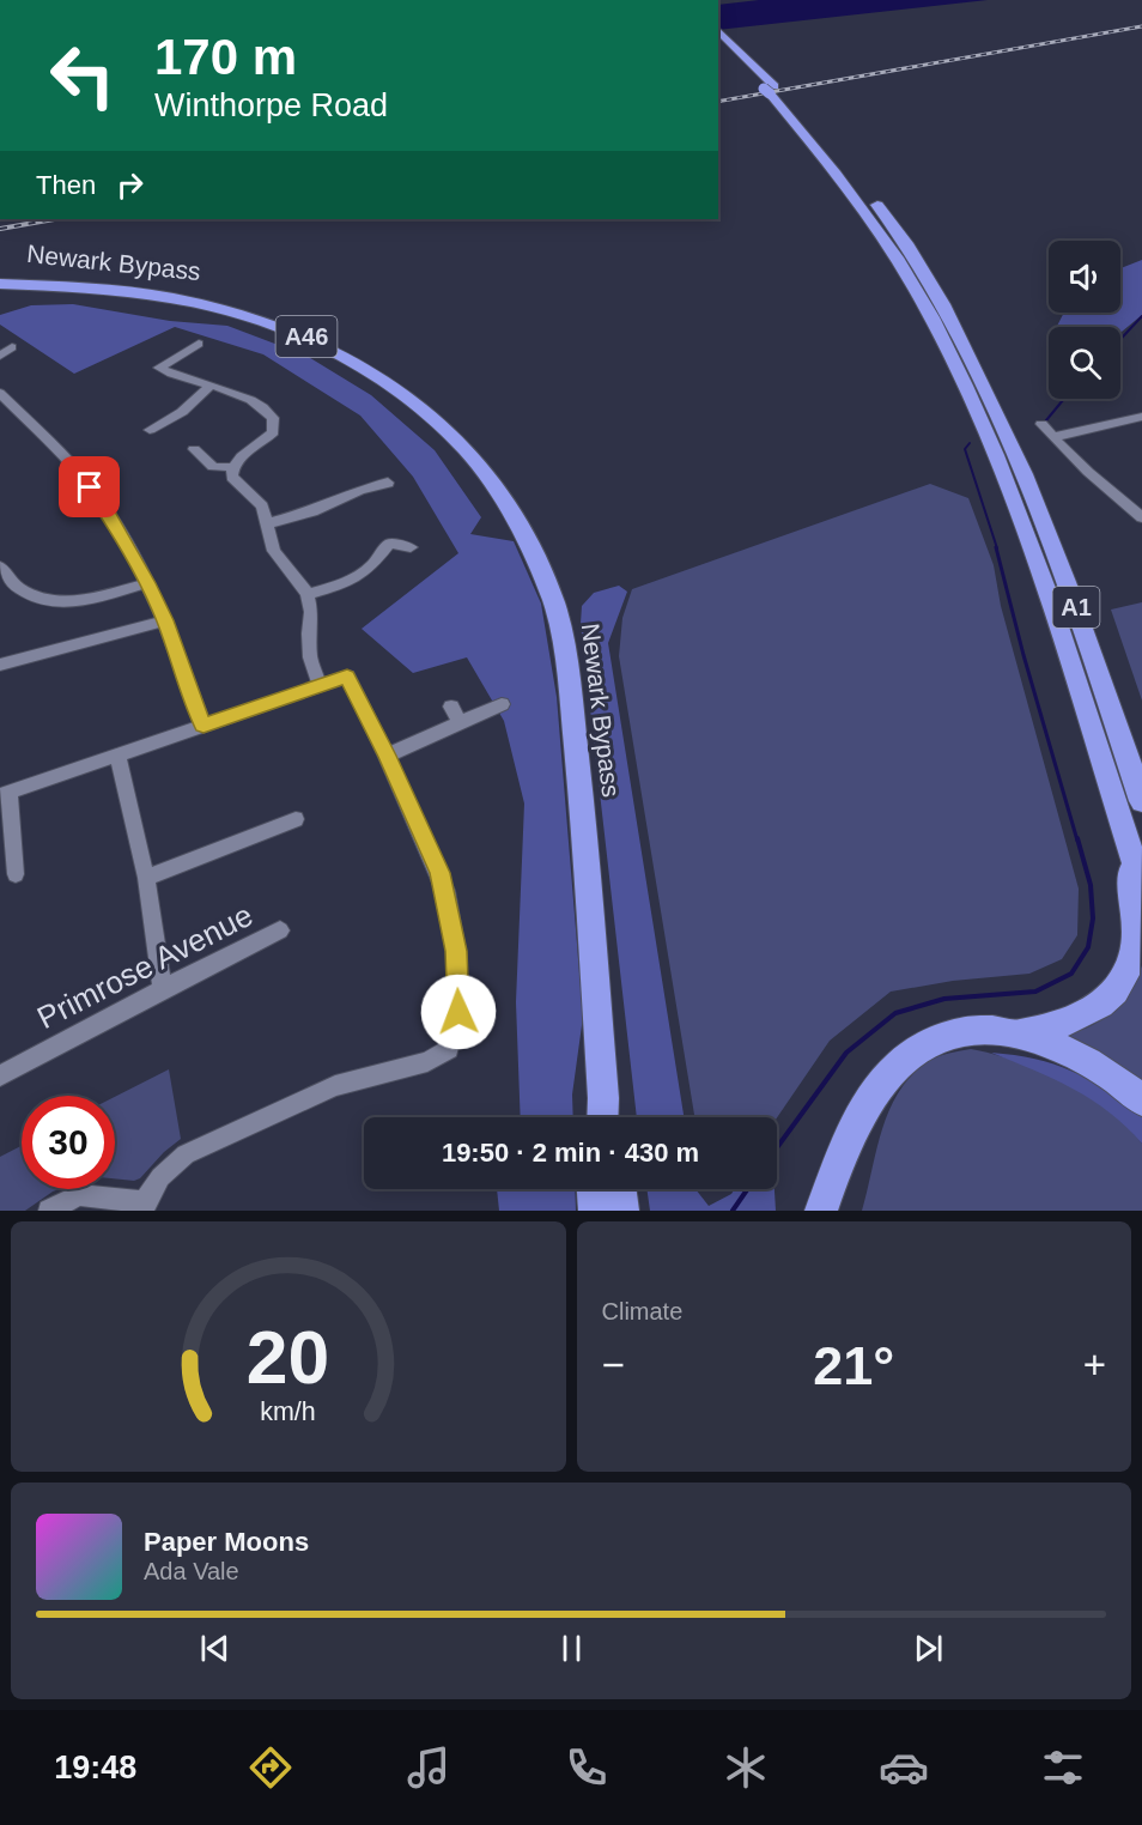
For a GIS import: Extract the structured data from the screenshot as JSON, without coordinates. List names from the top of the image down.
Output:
{
  "streets": {
    "highway": ["Newark Bypass", "A46", "A1"],
    "street": ["Primrose Avenue"]
  },
  "page": {
    "turn": ["170 m", "Winthorpe Road"],
    "then": "Then",
    "limit": "30",
    "trip": "19:50 · 2 min · 430 m",
    "tile": "Climate",
    "heat": ["−", "21°", "+"],
    "song": ["Paper Moons", "Ada Vale"],
    "tabs": "19:48",
    "gauge": ["20", "km/h"]
  }
}
